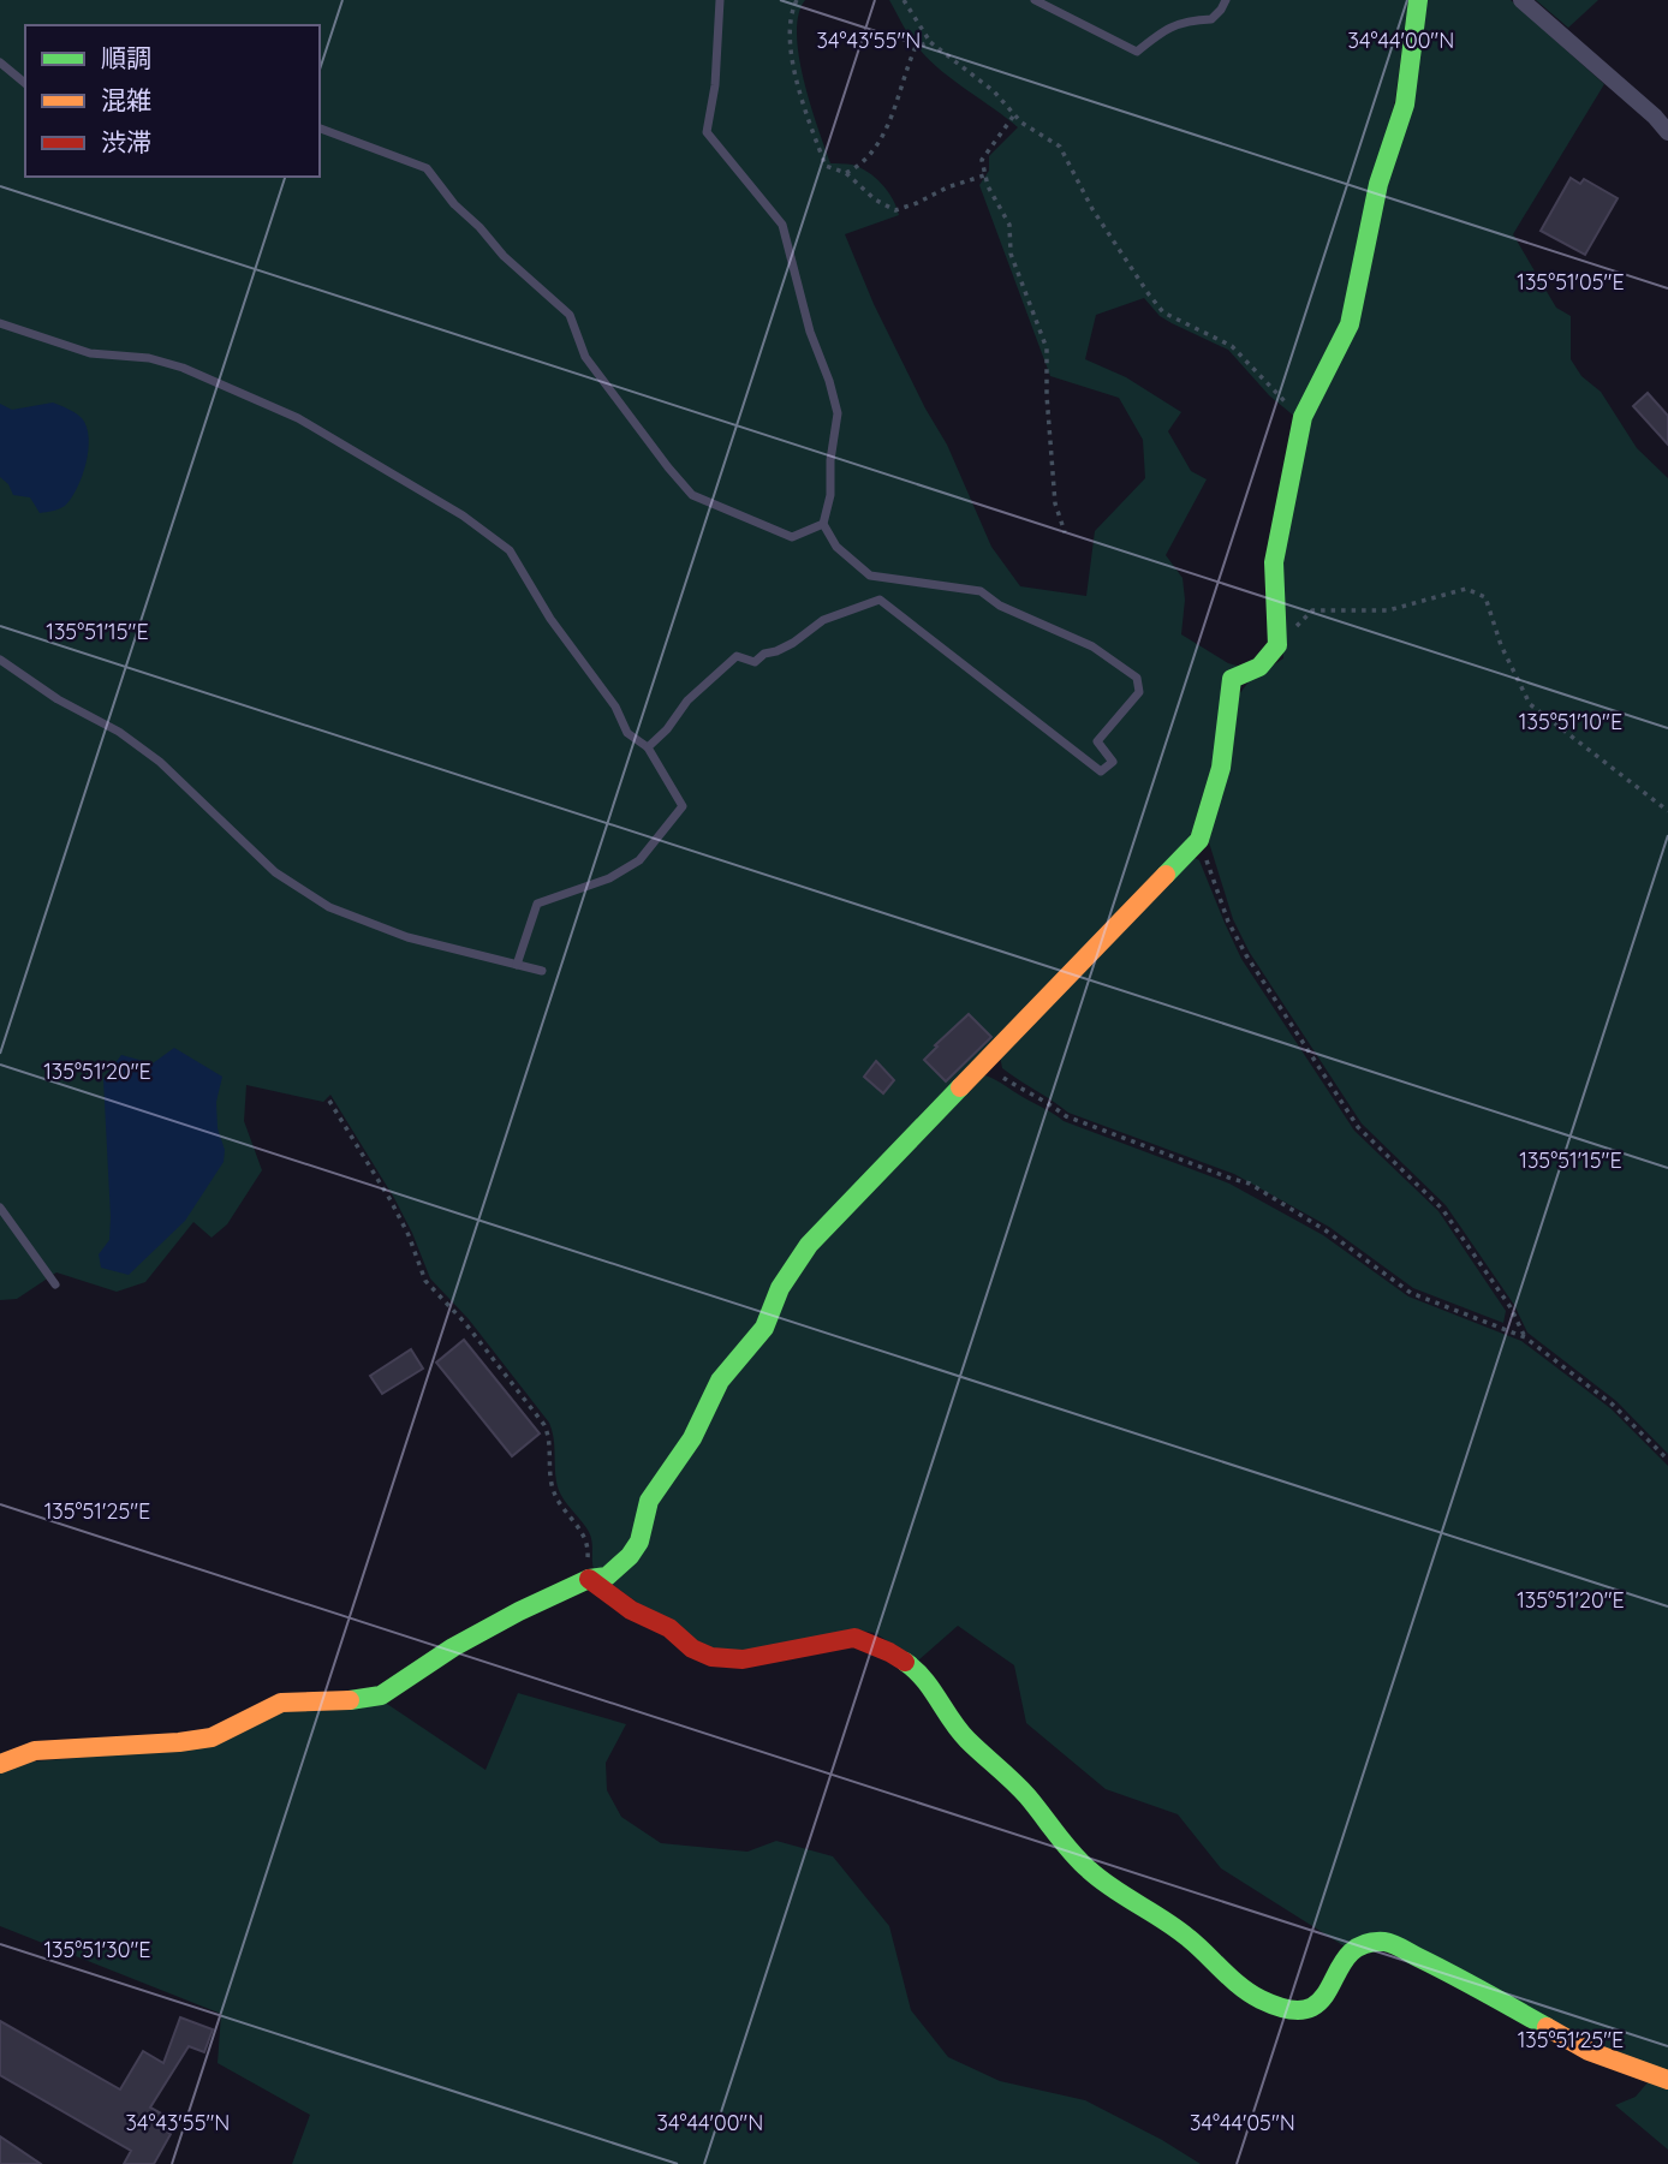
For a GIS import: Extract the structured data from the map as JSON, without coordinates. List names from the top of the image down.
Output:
{
  "legend": ["順調", "混雑", "渋滞"],
  "coordinates": [
    "34°43'55\"N",
    "34°44'00\"N",
    "135°51'05\"E",
    "135°51'15\"E",
    "135°51'10\"E",
    "135°51'20\"E",
    "135°51'25\"E",
    "135°51'30\"E",
    "34°44'05\"N"
  ]
}
